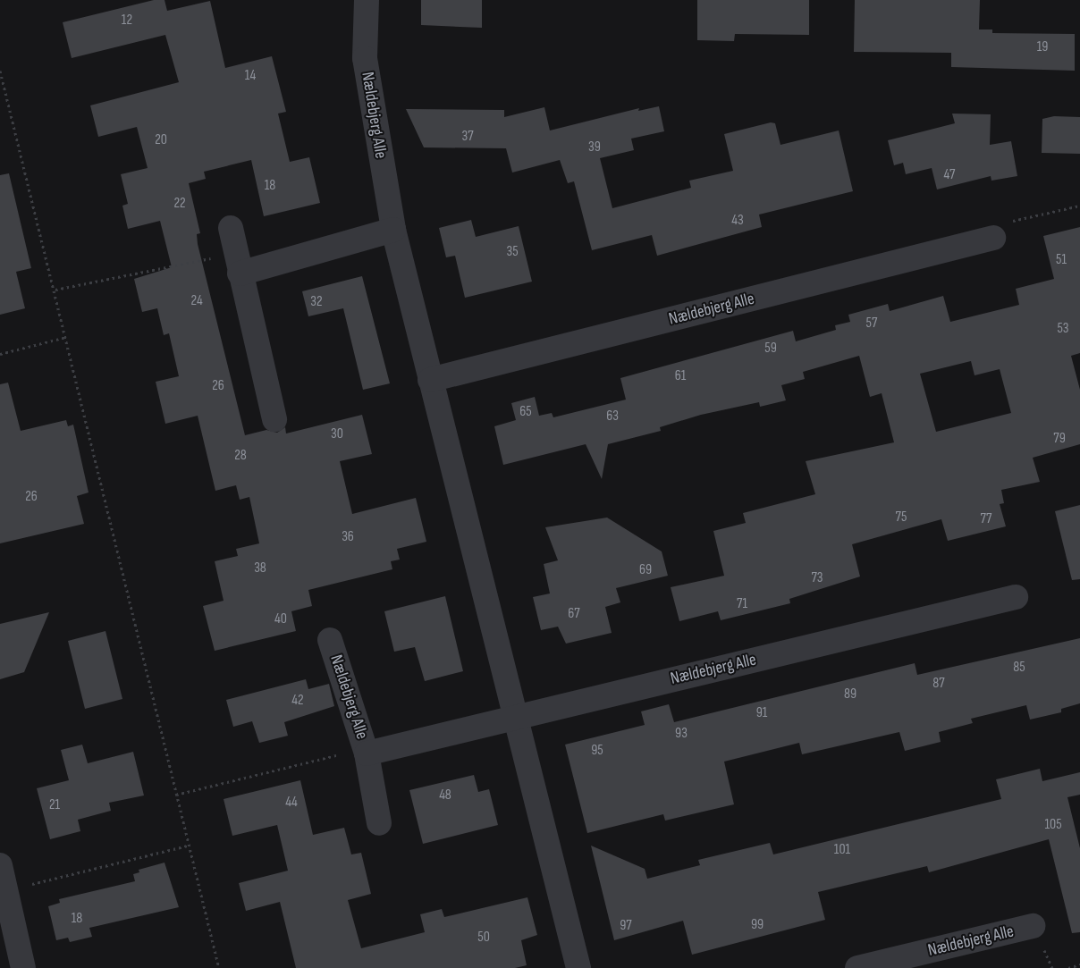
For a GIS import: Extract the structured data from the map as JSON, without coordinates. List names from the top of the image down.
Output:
{
  "streets": {
    "street": ["Nældebjerg Alle"]
  },
  "house_numbers": [
    "12",
    "19",
    "14",
    "37",
    "20",
    "39",
    "47",
    "18",
    "22",
    "43",
    "35",
    "51",
    "24",
    "32",
    "57",
    "53",
    "59",
    "61",
    "26",
    "65",
    "63",
    "30",
    "79",
    "28",
    "26",
    "75",
    "77",
    "36",
    "38",
    "69",
    "73",
    "71",
    "67",
    "40",
    "85",
    "87",
    "89",
    "42",
    "91",
    "93",
    "95",
    "48",
    "44",
    "21",
    "105",
    "101",
    "18",
    "99",
    "97",
    "50"
  ]
}
